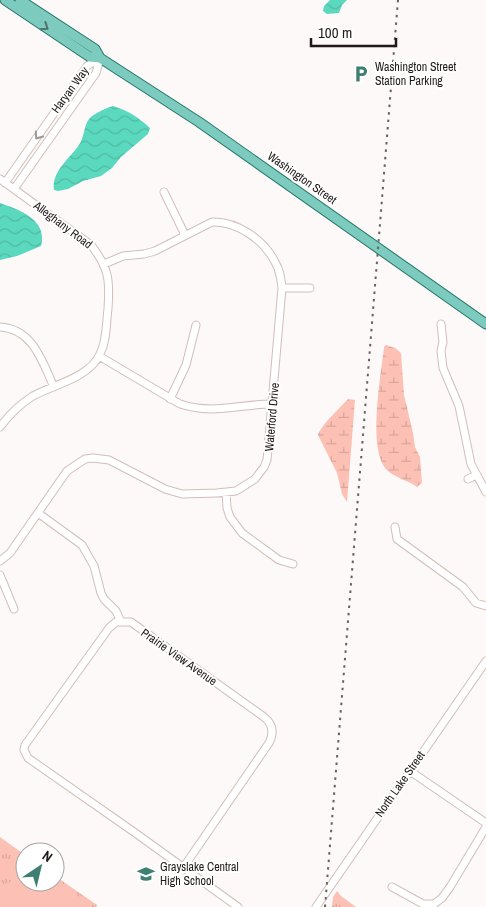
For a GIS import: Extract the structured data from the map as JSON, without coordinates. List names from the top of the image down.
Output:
{
  "streets": {
    "main road": ["Washington Street"],
    "street": [
      "Haryan Way",
      "Alleghany Road",
      "Waterford Drive",
      "Prairie View Avenue",
      "North Lake Street"
    ]
  },
  "crossings": [
    ["Haryan Way", "Washington Street"],
    ["Haryan Way", "Alleghany Road"],
    ["Alleghany Road", "Waterford Drive"]
  ],
  "places": {
    "parking": ["Washington Street Station Parking"],
    "school or university": ["Grayslake Central High School"]
  },
  "scale_bar": "100 m",
  "north": "top right"
}
